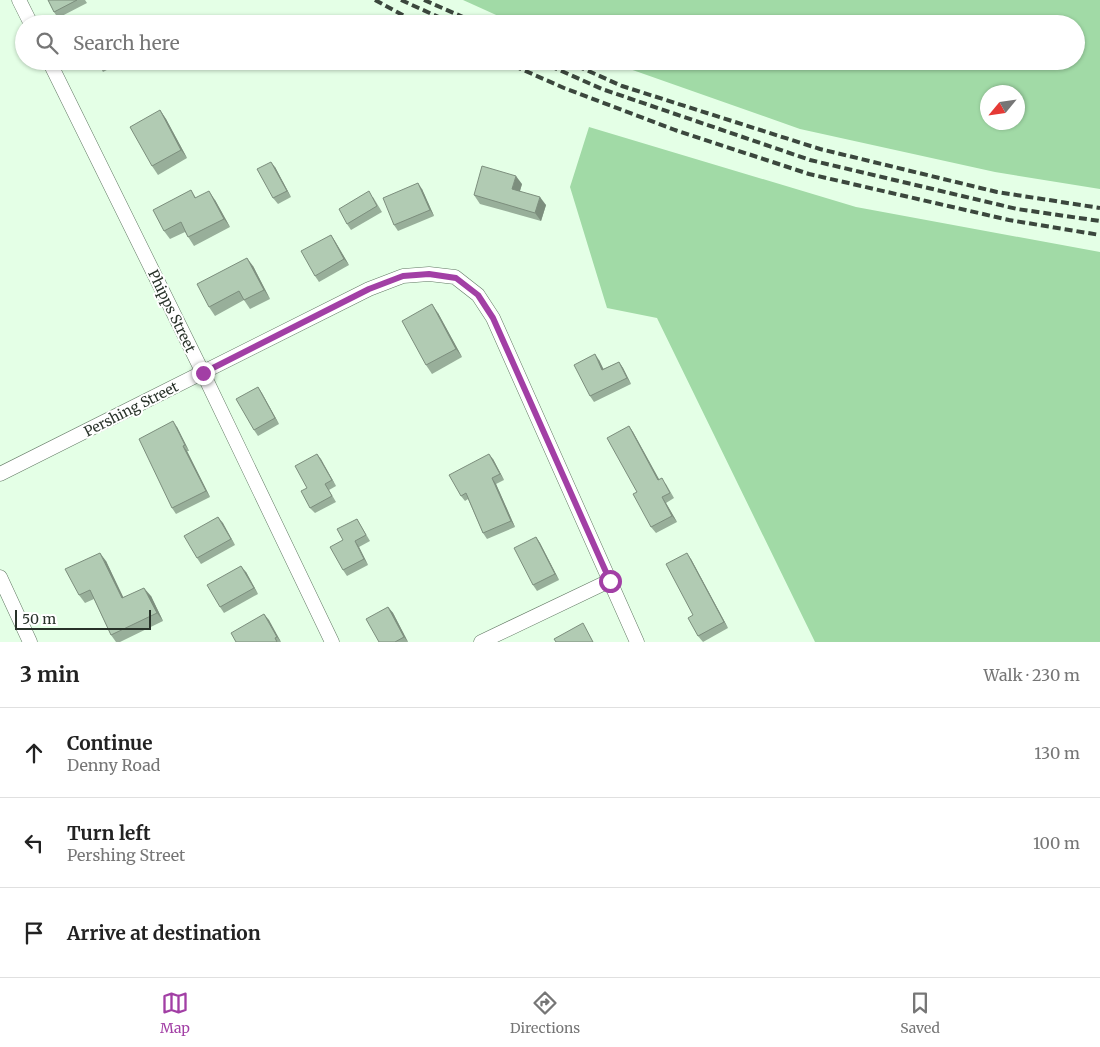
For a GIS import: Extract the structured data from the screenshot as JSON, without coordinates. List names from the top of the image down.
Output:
{
  "streets": {
    "street": ["Phipps Street", "Pershing Street"]
  },
  "crossings": [
    ["Phipps Street", "Pershing Street"]
  ],
  "scale_bar": "50 m",
  "north": "bottom left",
  "page": {
    "search": "Search here",
    "scale": "50 m",
    "heading": ["3 min", "Walk · 230 m"],
    "list": [
      ["Continue", "Denny Road", "130 m"],
      ["Turn left", "Pershing Street", "100 m"],
      "Arrive at destination"
    ],
    "nav": ["Map", "Directions", "Saved"]
  }
}
